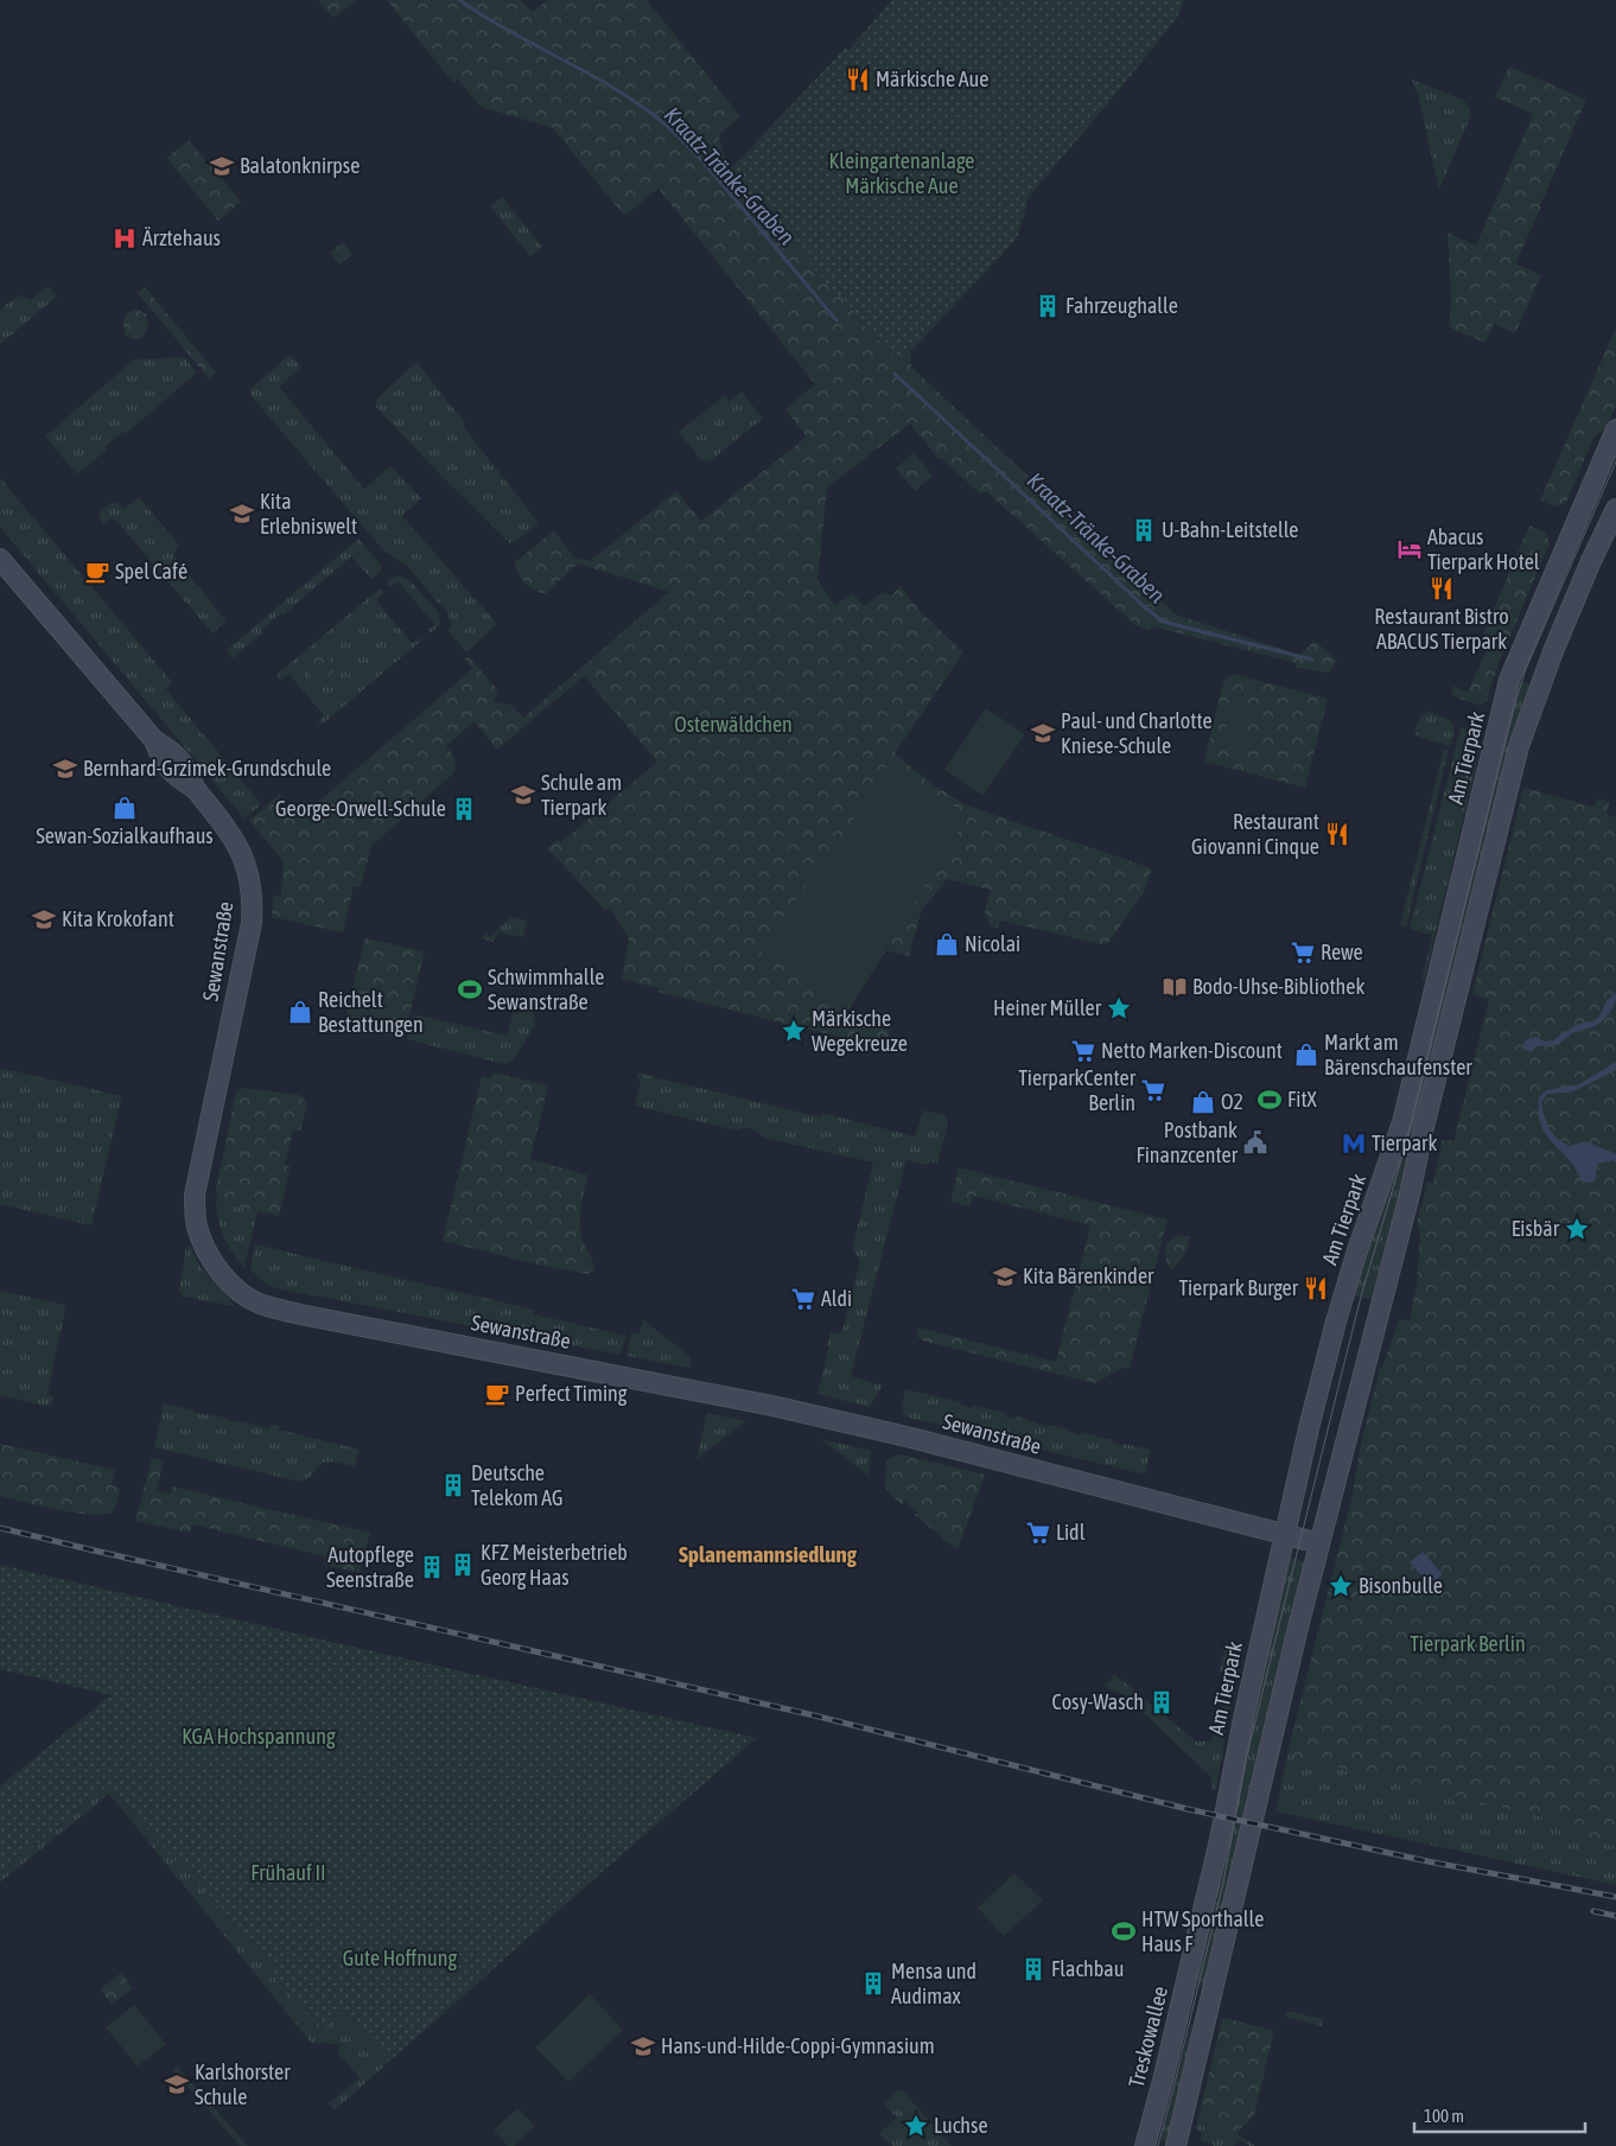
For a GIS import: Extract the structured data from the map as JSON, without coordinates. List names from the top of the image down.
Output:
{
  "streets": {
    "main road": ["Am Tierpark", "Sewanstraße", "Treskowallee"]
  },
  "crossings": [
    ["Am Tierpark", "Sewanstraße"],
    ["Am Tierpark", "Treskowallee"]
  ],
  "districts": ["Splanemannsiedlung"],
  "water": ["Kraatz-Tränke-Graben"],
  "parks": [
    "Kleingartenanlage Märkische Aue",
    "Osterwäldchen",
    "Tierpark Berlin",
    "KGA Hochspannung",
    "Frühauf II",
    "Gute Hoffnung"
  ],
  "places": {
    "restaurant": [
      "Märkische Aue",
      "Restaurant Bistro ABACUS Tierpark",
      "Restaurant Giovanni Cinque",
      "Tierpark Burger"
    ],
    "school or university": [
      "Balatonknirpse",
      "Kita Erlebniswelt",
      "Paul- und Charlotte Kniese-Schule",
      "Bernhard-Grzimek-Grundschule",
      "Schule am Tierpark",
      "Kita Krokofant",
      "Kita Bärenkinder",
      "Hans-und-Hilde-Coppi-Gymnasium",
      "Karlshorster Schule"
    ],
    "hospital": ["Ärztehaus"],
    "building": [
      "Fahrzeughalle",
      "U-Bahn-Leitstelle",
      "George-Orwell-Schule",
      "Deutsche Telekom AG",
      "KFZ Meisterbetrieb Georg Haas",
      "Autopflege Seenstraße",
      "Cosy-Wasch",
      "Flachbau",
      "Mensa und Audimax"
    ],
    "hotel": ["Abacus Tierpark Hotel"],
    "cafe": ["Spel Café", "Perfect Timing"],
    "shop": [
      "Sewan-Sozialkaufhaus",
      "Nicolai",
      "Reichelt Bestattungen",
      "Markt am Bärenschaufenster",
      "O2"
    ],
    "supermarket": [
      "Rewe",
      "Netto Marken-Discount",
      "TierparkCenter Berlin",
      "Aldi",
      "Lidl"
    ],
    "library": ["Bodo-Uhse-Bibliothek"],
    "sports": ["Schwimmhalle Sewanstraße", "FitX", "HTW Sporthalle Haus F"],
    "place": [
      "Heiner Müller",
      "Märkische Wegekreuze",
      "Eisbär",
      "Bisonbulle",
      "Luchse"
    ],
    "public building": ["Postbank Finanzcenter"],
    "metro station": ["Tierpark"]
  },
  "scale_bar": "100 m"
}
